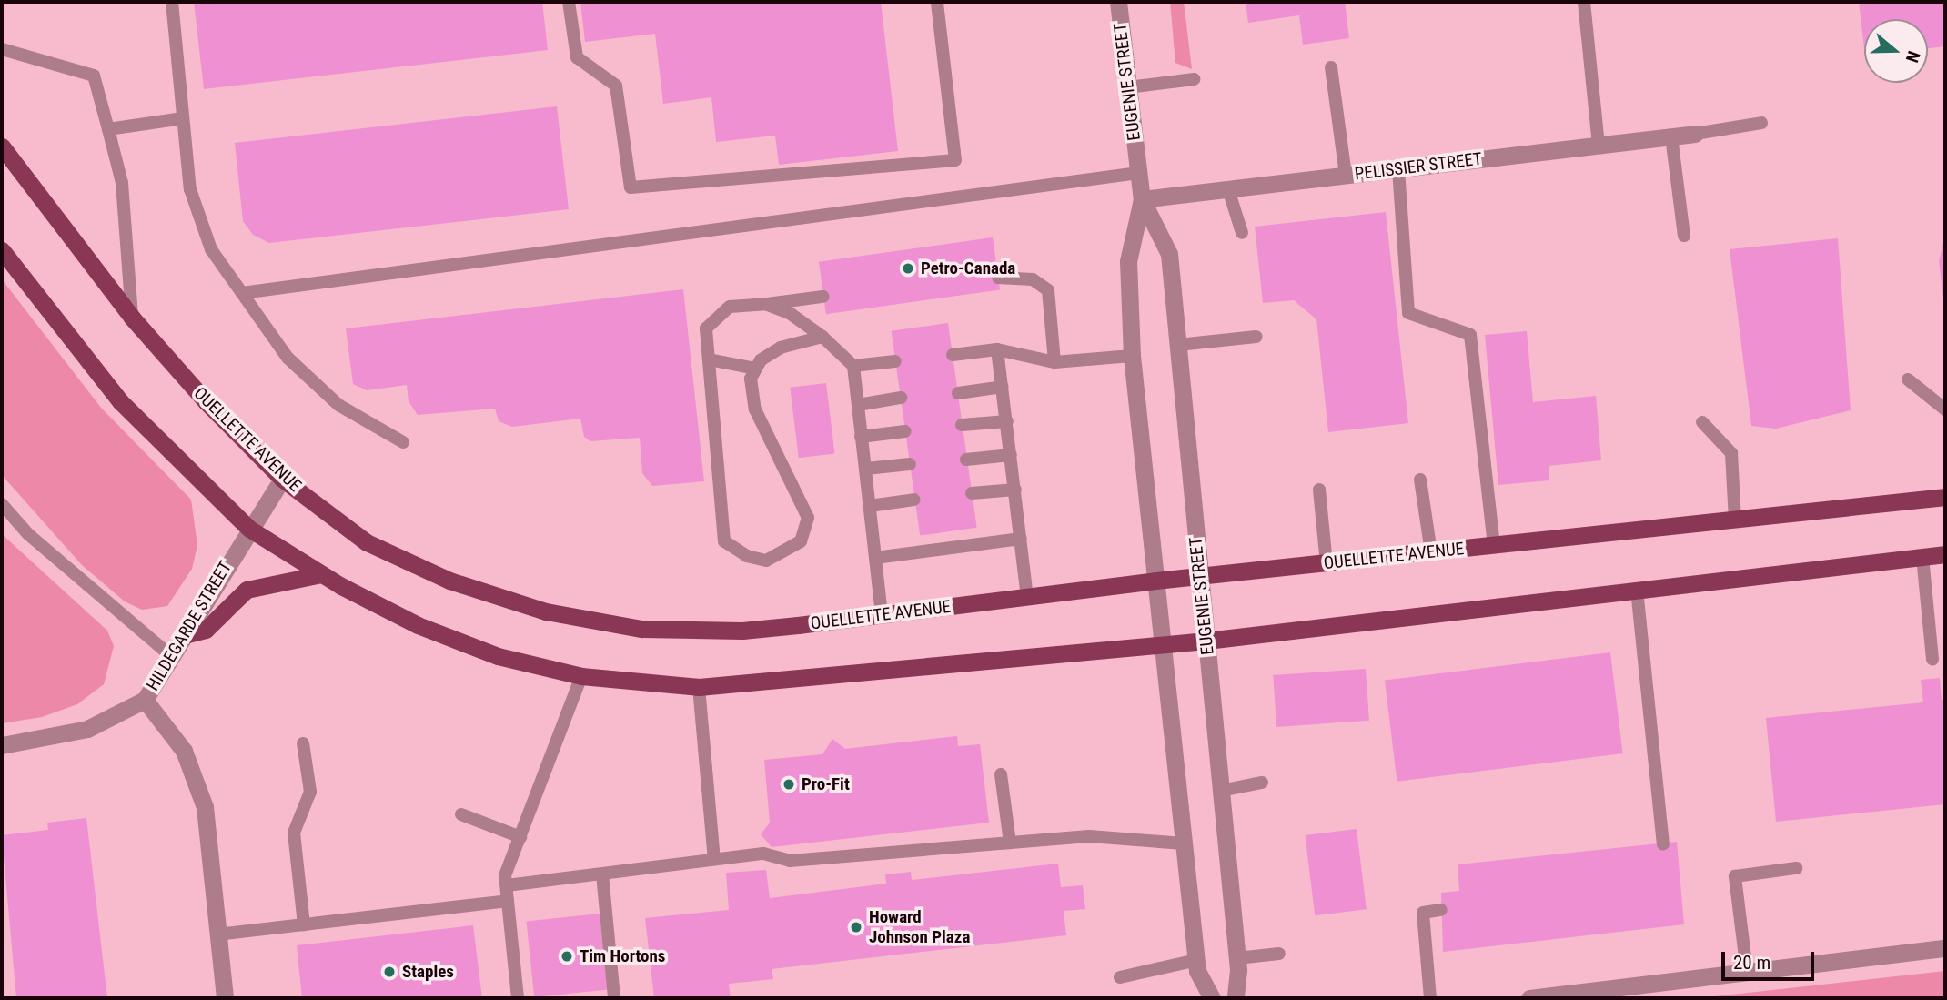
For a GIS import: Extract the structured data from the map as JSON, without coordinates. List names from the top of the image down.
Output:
{
  "streets": {
    "main road": ["OUELLETTE AVENUE"],
    "street": ["EUGENIE STREET", "PELISSIER STREET", "HILDEGARDE STREET"]
  },
  "crossings": [
    ["EUGENIE STREET", "PELISSIER STREET"],
    ["EUGENIE STREET", "OUELLETTE AVENUE"],
    ["OUELLETTE AVENUE", "HILDEGARDE STREET"]
  ],
  "places": [
    "Petro-Canada",
    "Pro-Fit",
    "Howard Johnson Plaza",
    "Tim Hortons",
    "Staples"
  ],
  "scale_bar": "20 m",
  "north": "right"
}
